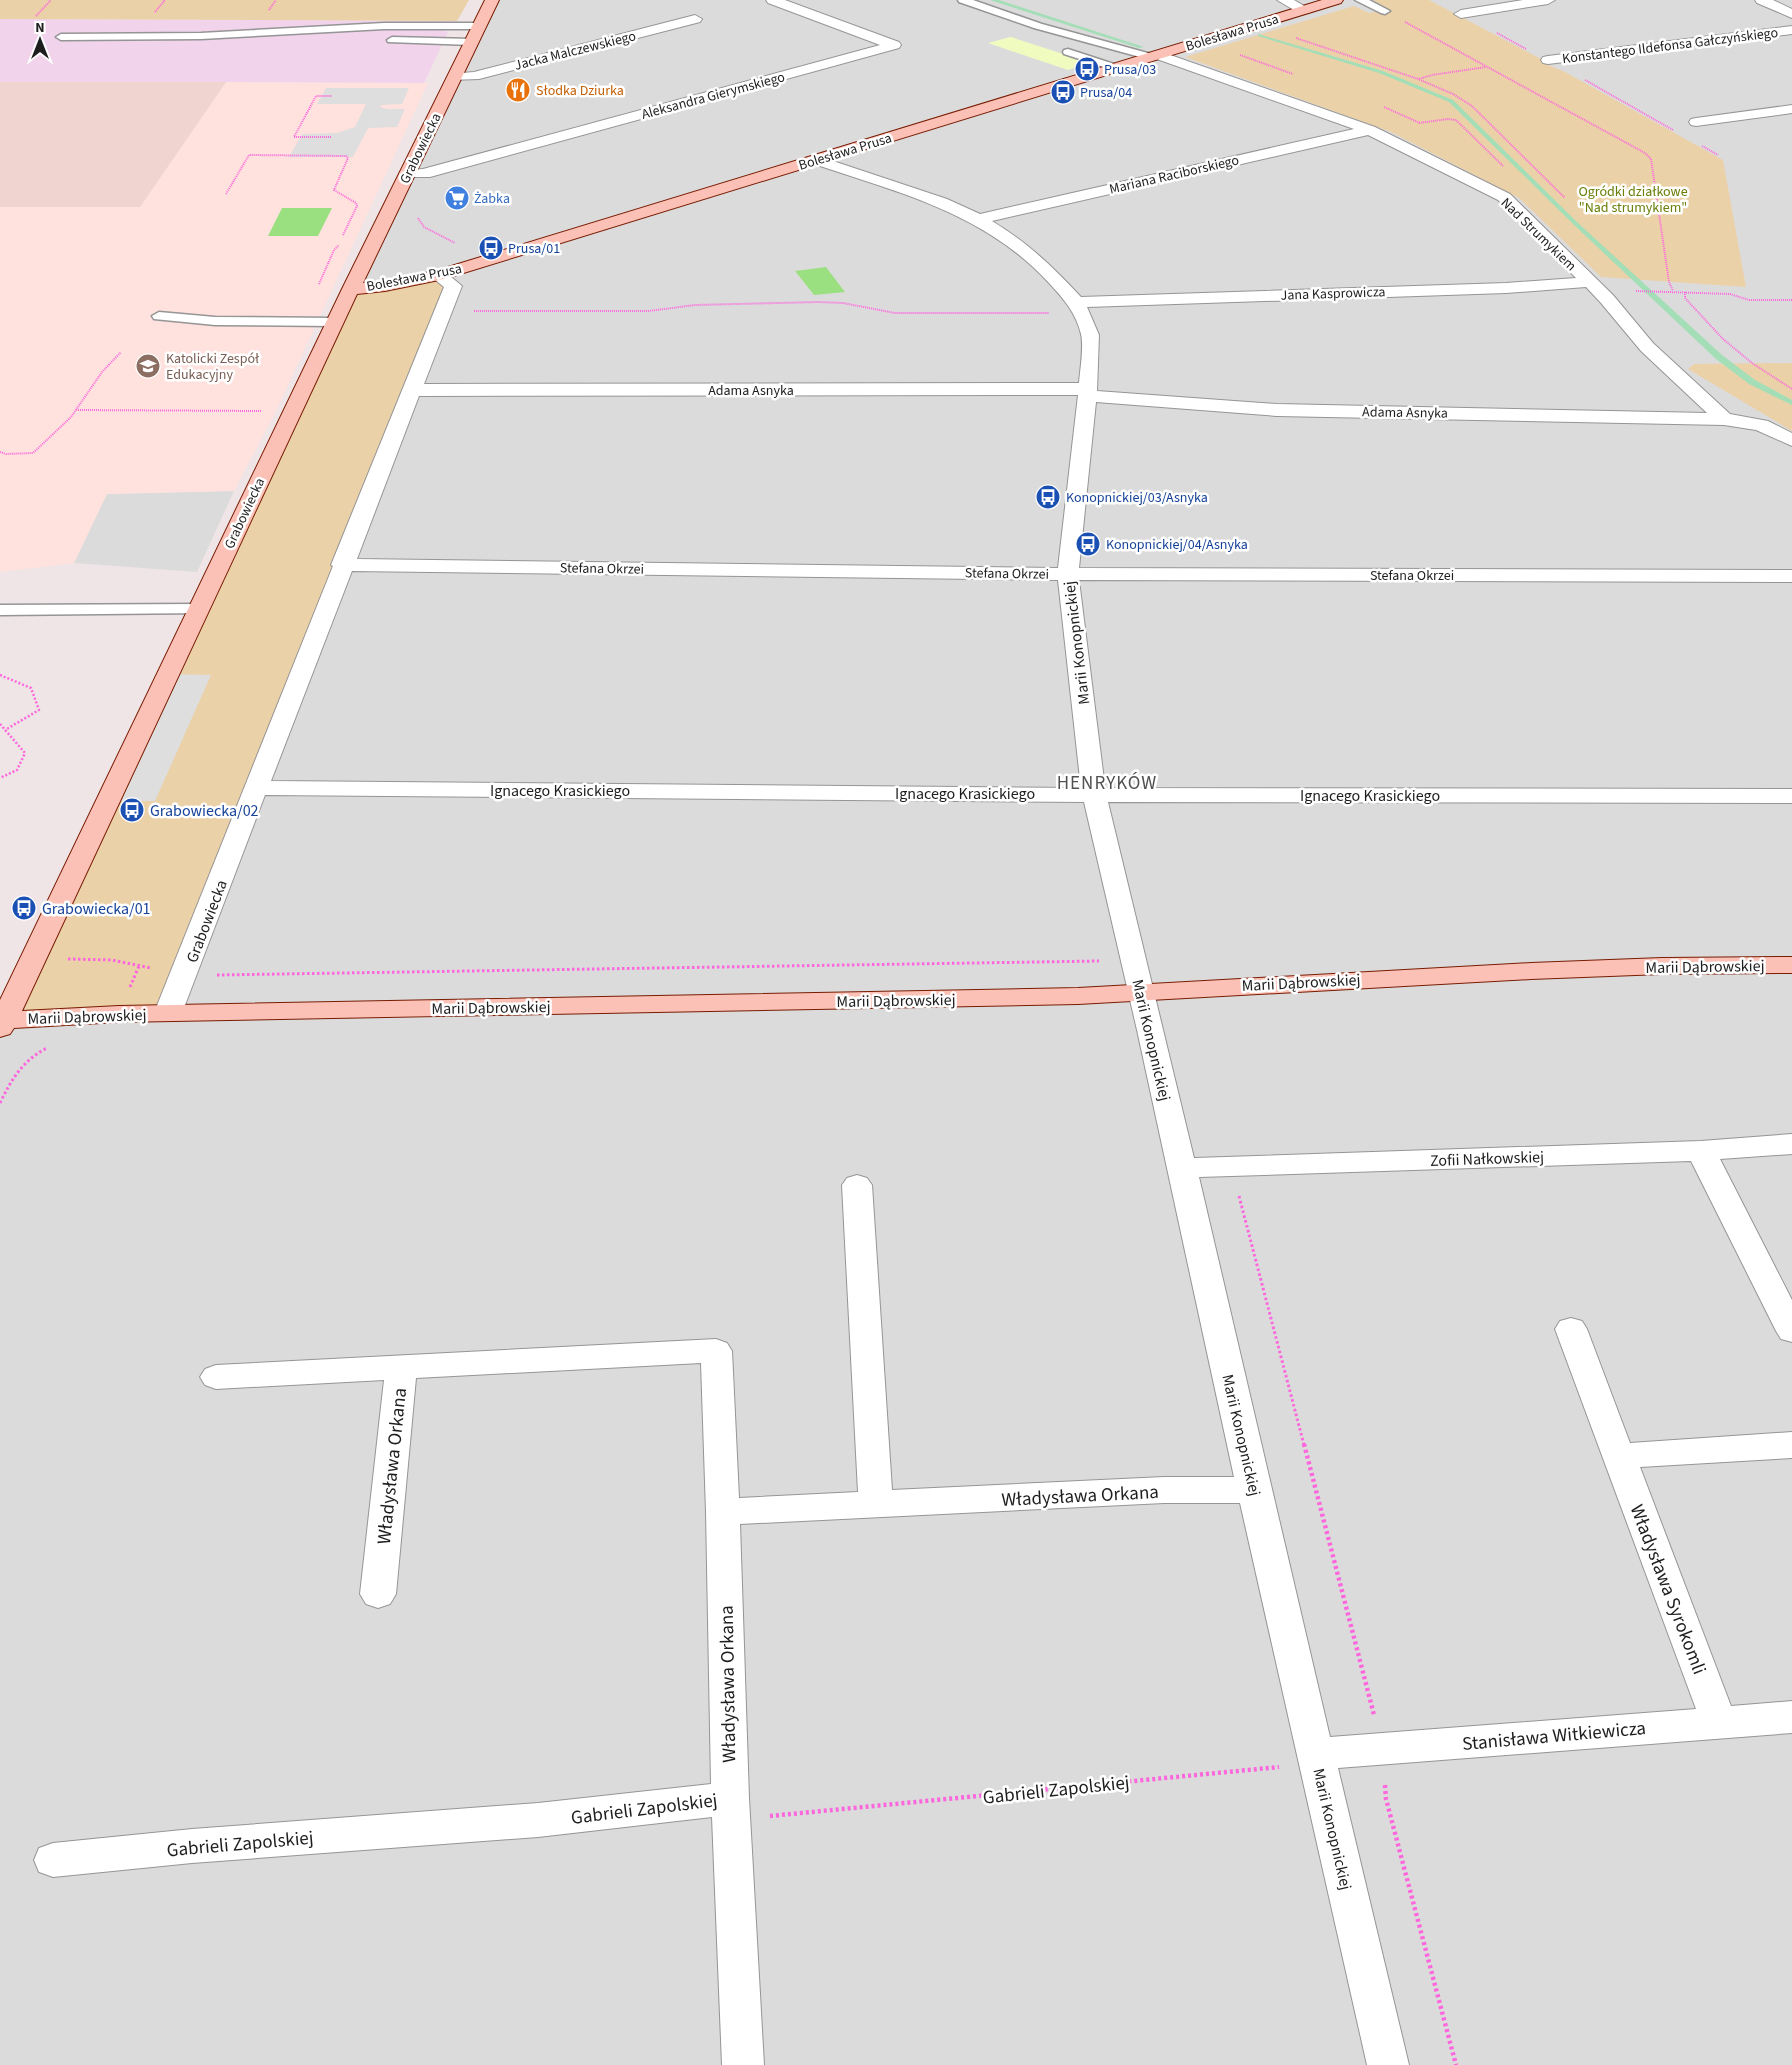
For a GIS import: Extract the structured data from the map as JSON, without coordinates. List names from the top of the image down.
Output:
{
  "streets": {
    "street": [
      "Bolesława Prusa",
      "Konstantego Ildefonsa Gałczyńskiego",
      "Jacka Malczewskiego",
      "Aleksandra Gierymskiego",
      "Grabowiecka",
      "Mariana Raciborskiego",
      "Nad Strumykiem",
      "Jana Kasprowicza",
      "Adama Asnyka",
      "Stefana Okrzei",
      "Marii Konopnickiej",
      "Ignacego Krasickiego",
      "Marii Dąbrowskiej",
      "Zofii Nałkowskiej",
      "Władysława Orkana",
      "Władysława Syrokomli",
      "Stanisława Witkiewicza",
      "Gabrieli Zapolskiej"
    ]
  },
  "crossings": [
    ["Bolesława Prusa", "Grabowiecka"],
    ["Bolesława Prusa", "Nad Strumykiem"],
    ["Bolesława Prusa", "Marii Konopnickiej"],
    ["Jacka Malczewskiego", "Grabowiecka"],
    ["Aleksandra Gierymskiego", "Grabowiecka"],
    ["Grabowiecka", "Adama Asnyka"],
    ["Grabowiecka", "Stefana Okrzei"],
    ["Grabowiecka", "Ignacego Krasickiego"],
    ["Grabowiecka", "Marii Dąbrowskiej"],
    ["Mariana Raciborskiego", "Nad Strumykiem"],
    ["Mariana Raciborskiego", "Marii Konopnickiej"],
    ["Nad Strumykiem", "Jana Kasprowicza"],
    ["Nad Strumykiem", "Adama Asnyka"],
    ["Jana Kasprowicza", "Marii Konopnickiej"],
    ["Adama Asnyka", "Marii Konopnickiej"],
    ["Stefana Okrzei", "Marii Konopnickiej"],
    ["Marii Konopnickiej", "Ignacego Krasickiego"],
    ["Marii Konopnickiej", "Marii Dąbrowskiej"],
    ["Marii Konopnickiej", "Zofii Nałkowskiej"],
    ["Marii Konopnickiej", "Władysława Orkana"],
    ["Marii Konopnickiej", "Stanisława Witkiewicza"],
    ["Marii Konopnickiej", "Gabrieli Zapolskiej"],
    ["Władysława Orkana", "Gabrieli Zapolskiej"],
    ["Władysława Syrokomli", "Stanisława Witkiewicza"],
    ["Stanisława Witkiewicza", "Gabrieli Zapolskiej"]
  ],
  "districts": ["HENRYKÓW"],
  "parks": ["Ogródki działkowe \"Nad strumykiem\""],
  "places": {
    "bus stop": [
      "Prusa/03",
      "Prusa/04",
      "Prusa/01",
      "Konopnickiej/03/Asnyka",
      "Konopnickiej/04/Asnyka",
      "Grabowiecka/02",
      "Grabowiecka/01"
    ],
    "restaurant": ["Słodka Dziurka"],
    "supermarket": ["Żabka"],
    "school or university": ["Katolicki Zespół Edukacyjny"]
  },
  "north": "top"
}
